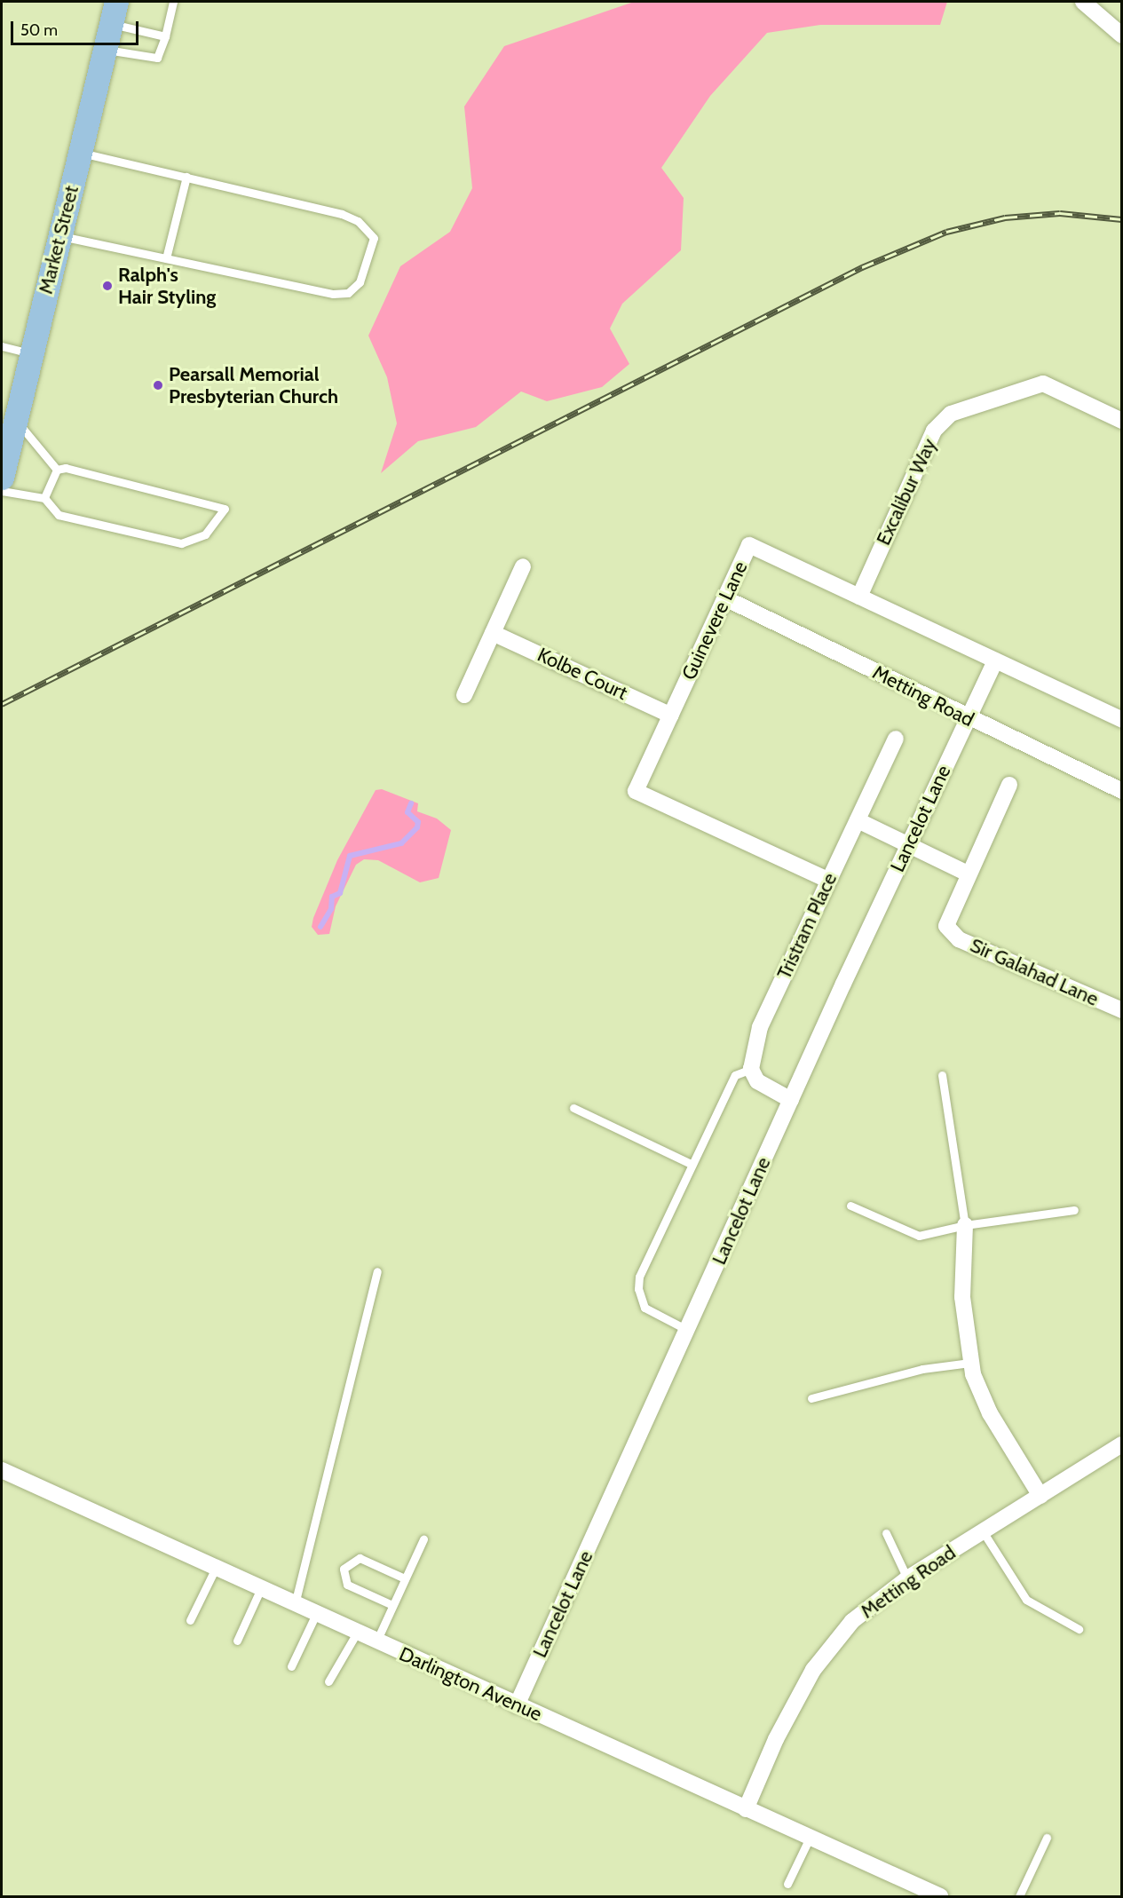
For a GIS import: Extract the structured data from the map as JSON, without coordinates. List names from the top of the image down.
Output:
{
  "streets": {
    "main road": ["Market Street"],
    "street": [
      "Excalibur Way",
      "Guinevere Lane",
      "Kolbe Court",
      "Metting Road",
      "Lancelot Lane",
      "Tristram Place",
      "Sir Galahad Lane",
      "Darlington Avenue"
    ]
  },
  "crossings": [
    ["Excalibur Way", "Guinevere Lane"],
    ["Guinevere Lane", "Kolbe Court"],
    ["Guinevere Lane", "Metting Road"],
    ["Guinevere Lane", "Lancelot Lane"],
    ["Guinevere Lane", "Tristram Place"],
    ["Metting Road", "Lancelot Lane"],
    ["Metting Road", "Darlington Avenue"],
    ["Lancelot Lane", "Darlington Avenue"]
  ],
  "places": ["Ralph's Hair Styling", "Pearsall Memorial Presbyterian Church"],
  "scale_bar": "50 m"
}
